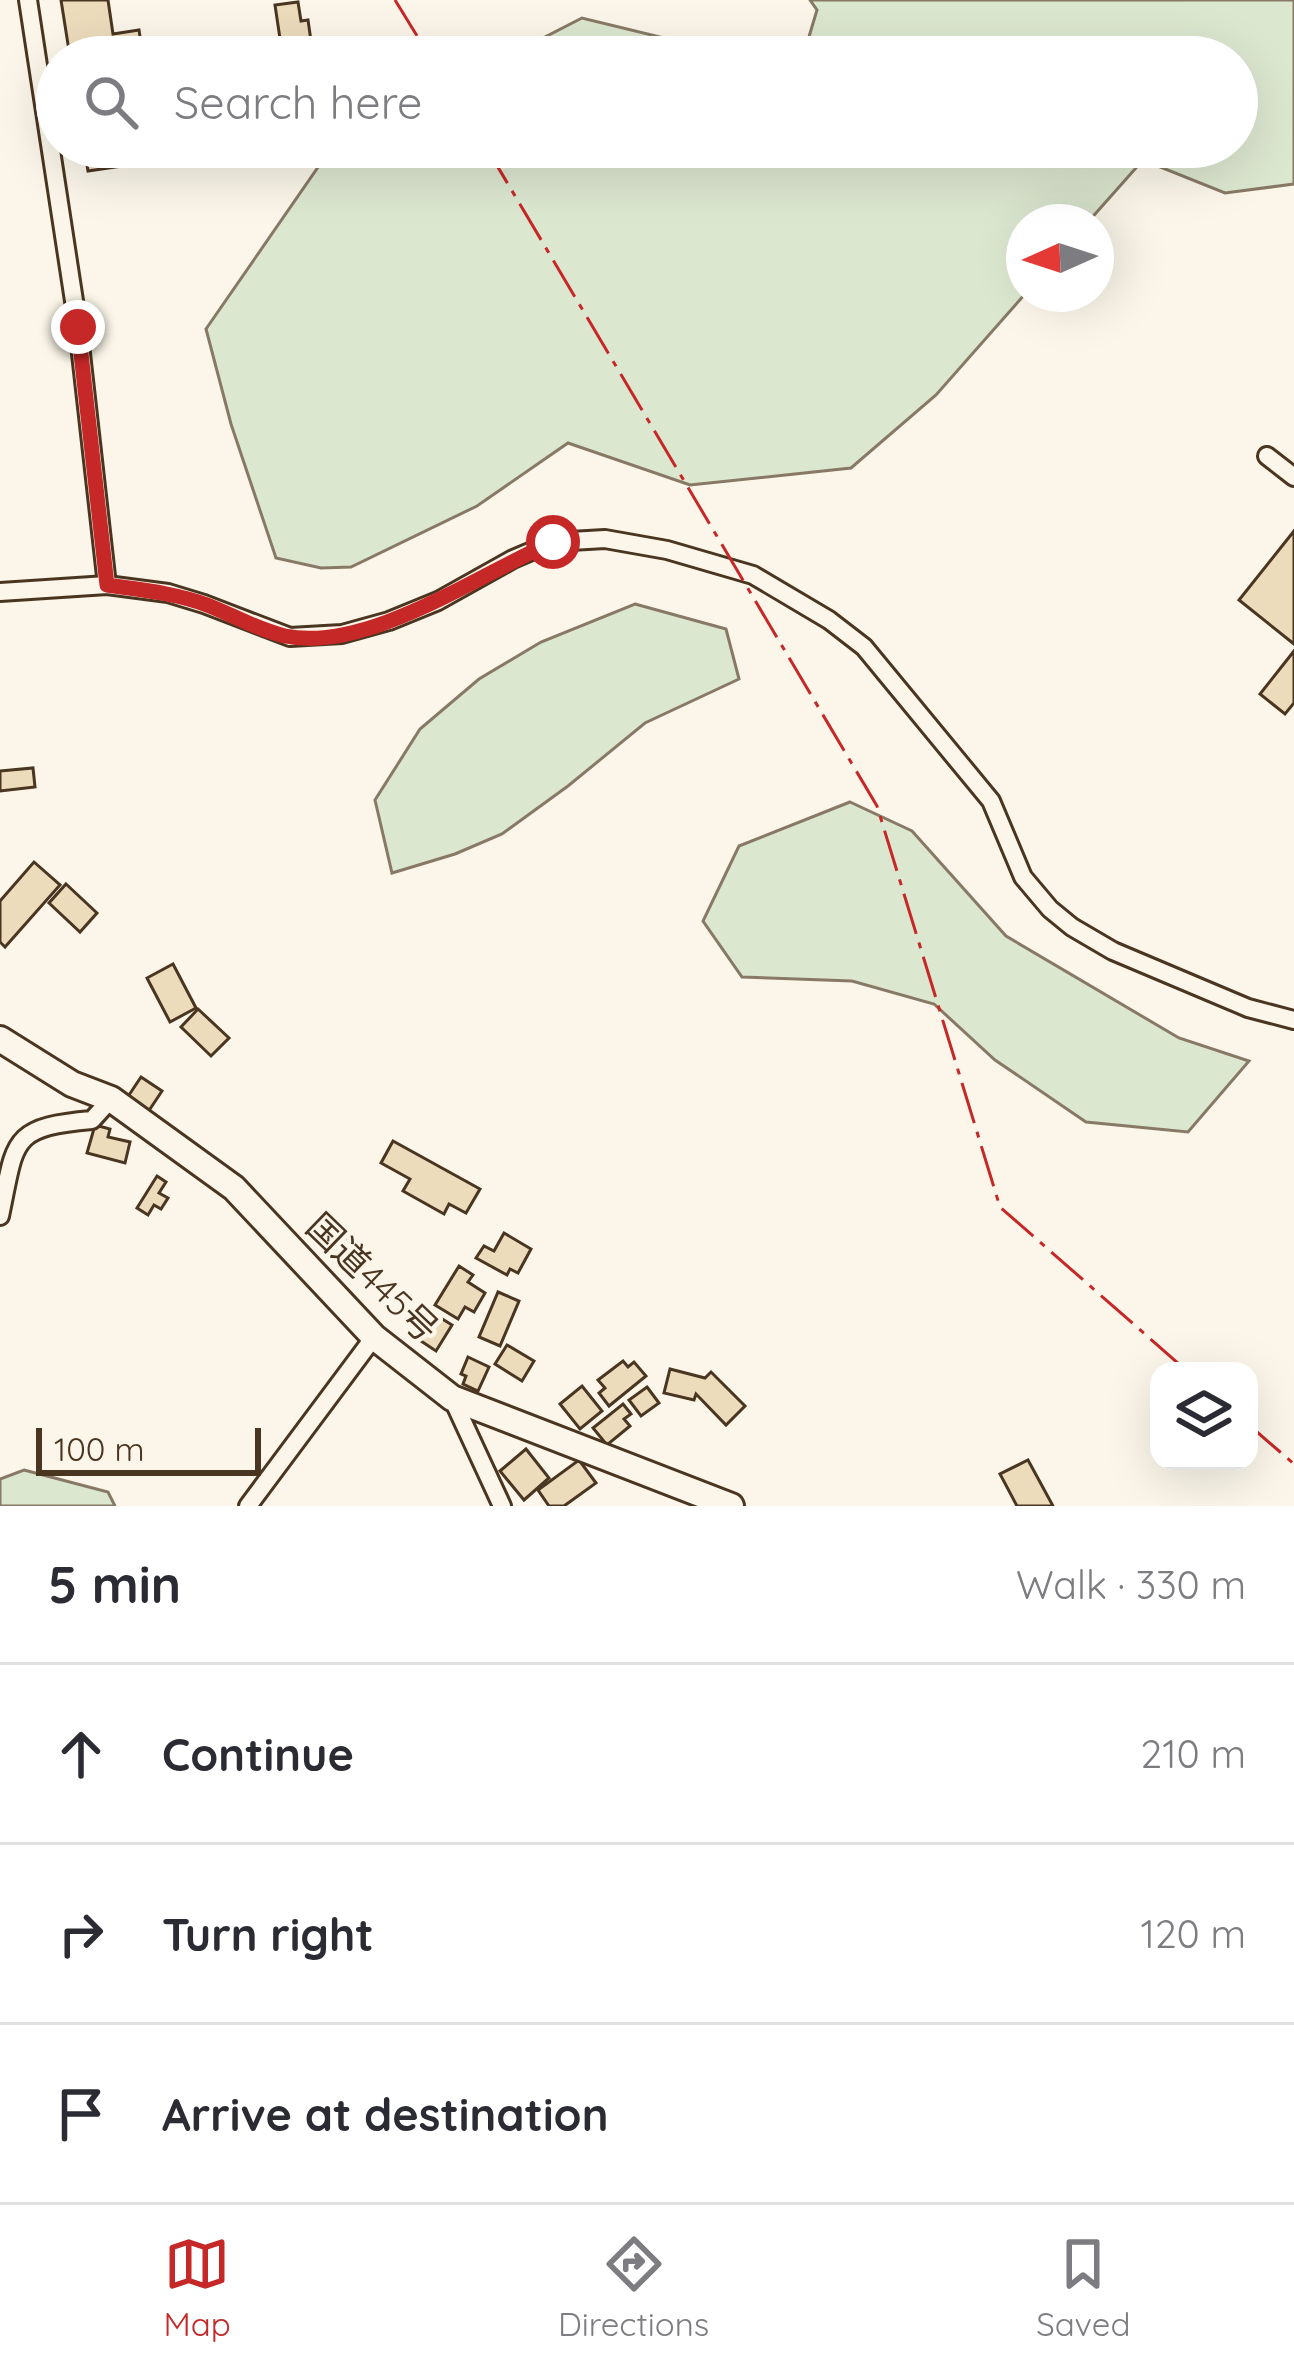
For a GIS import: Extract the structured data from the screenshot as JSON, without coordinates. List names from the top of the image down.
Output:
{
  "streets": {
    "highway": ["国道445号"]
  },
  "scale_bar": "100 m",
  "north": "left",
  "page": {
    "search": "Search here",
    "scale": "100 m",
    "heading": ["5 min", "Walk · 330 m"],
    "list": [
      ["Continue", "210 m"],
      ["Turn right", "120 m"],
      "Arrive at destination"
    ],
    "nav": ["Map", "Directions", "Saved"]
  }
}
